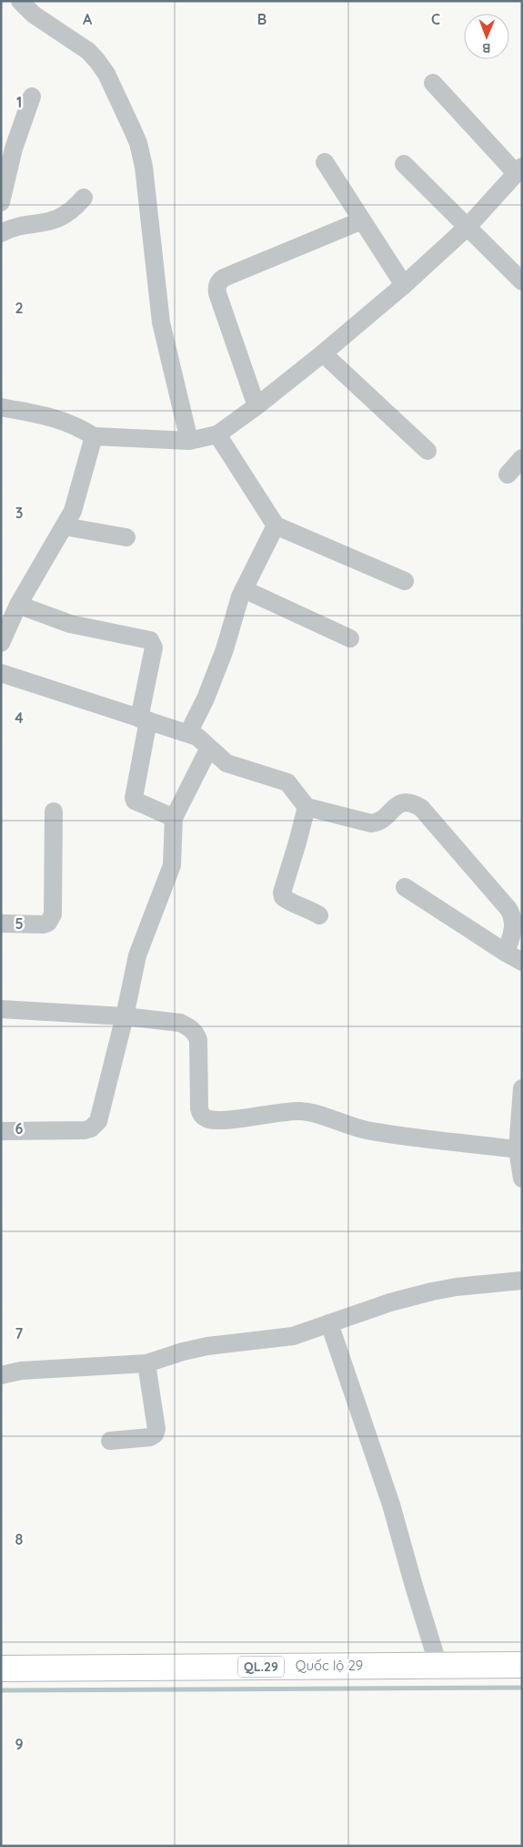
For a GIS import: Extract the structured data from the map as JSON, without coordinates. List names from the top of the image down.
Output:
{
  "streets": {
    "highway": ["Quốc lộ 29", "QL.29"]
  },
  "north": "bottom",
  "grid": {
    "columns": ["A", "B", "C"],
    "rows": [
      "1",
      "2",
      "3",
      "4",
      "5",
      "6",
      "7",
      "8",
      "9"
    ]
  }
}
